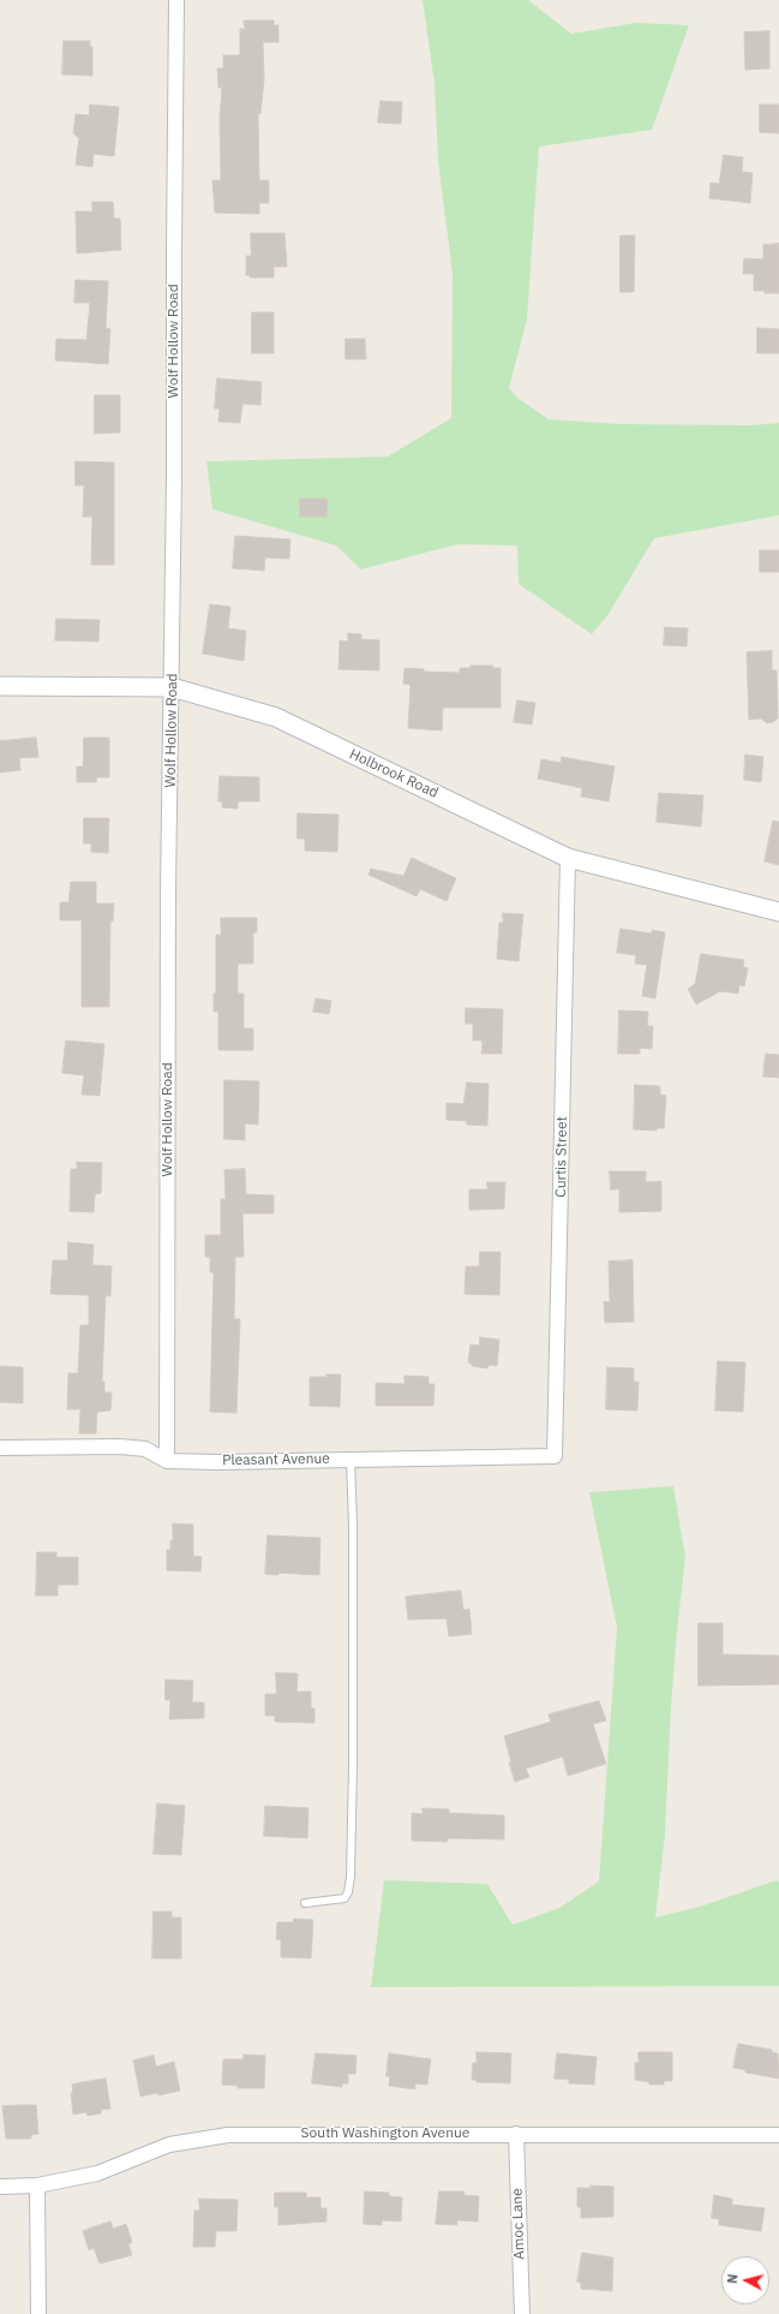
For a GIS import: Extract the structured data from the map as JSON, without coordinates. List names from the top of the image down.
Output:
{
  "streets": {
    "street": [
      "Wolf Hollow Road",
      "Holbrook Road",
      "Curtis Street",
      "Pleasant Avenue",
      "South Washington Avenue",
      "Amoc Lane"
    ]
  },
  "crossings": [
    ["Wolf Hollow Road", "Holbrook Road"],
    ["Wolf Hollow Road", "Pleasant Avenue"],
    ["Holbrook Road", "Curtis Street"],
    ["Curtis Street", "Pleasant Avenue"],
    ["South Washington Avenue", "Amoc Lane"]
  ],
  "north": "left"
}
